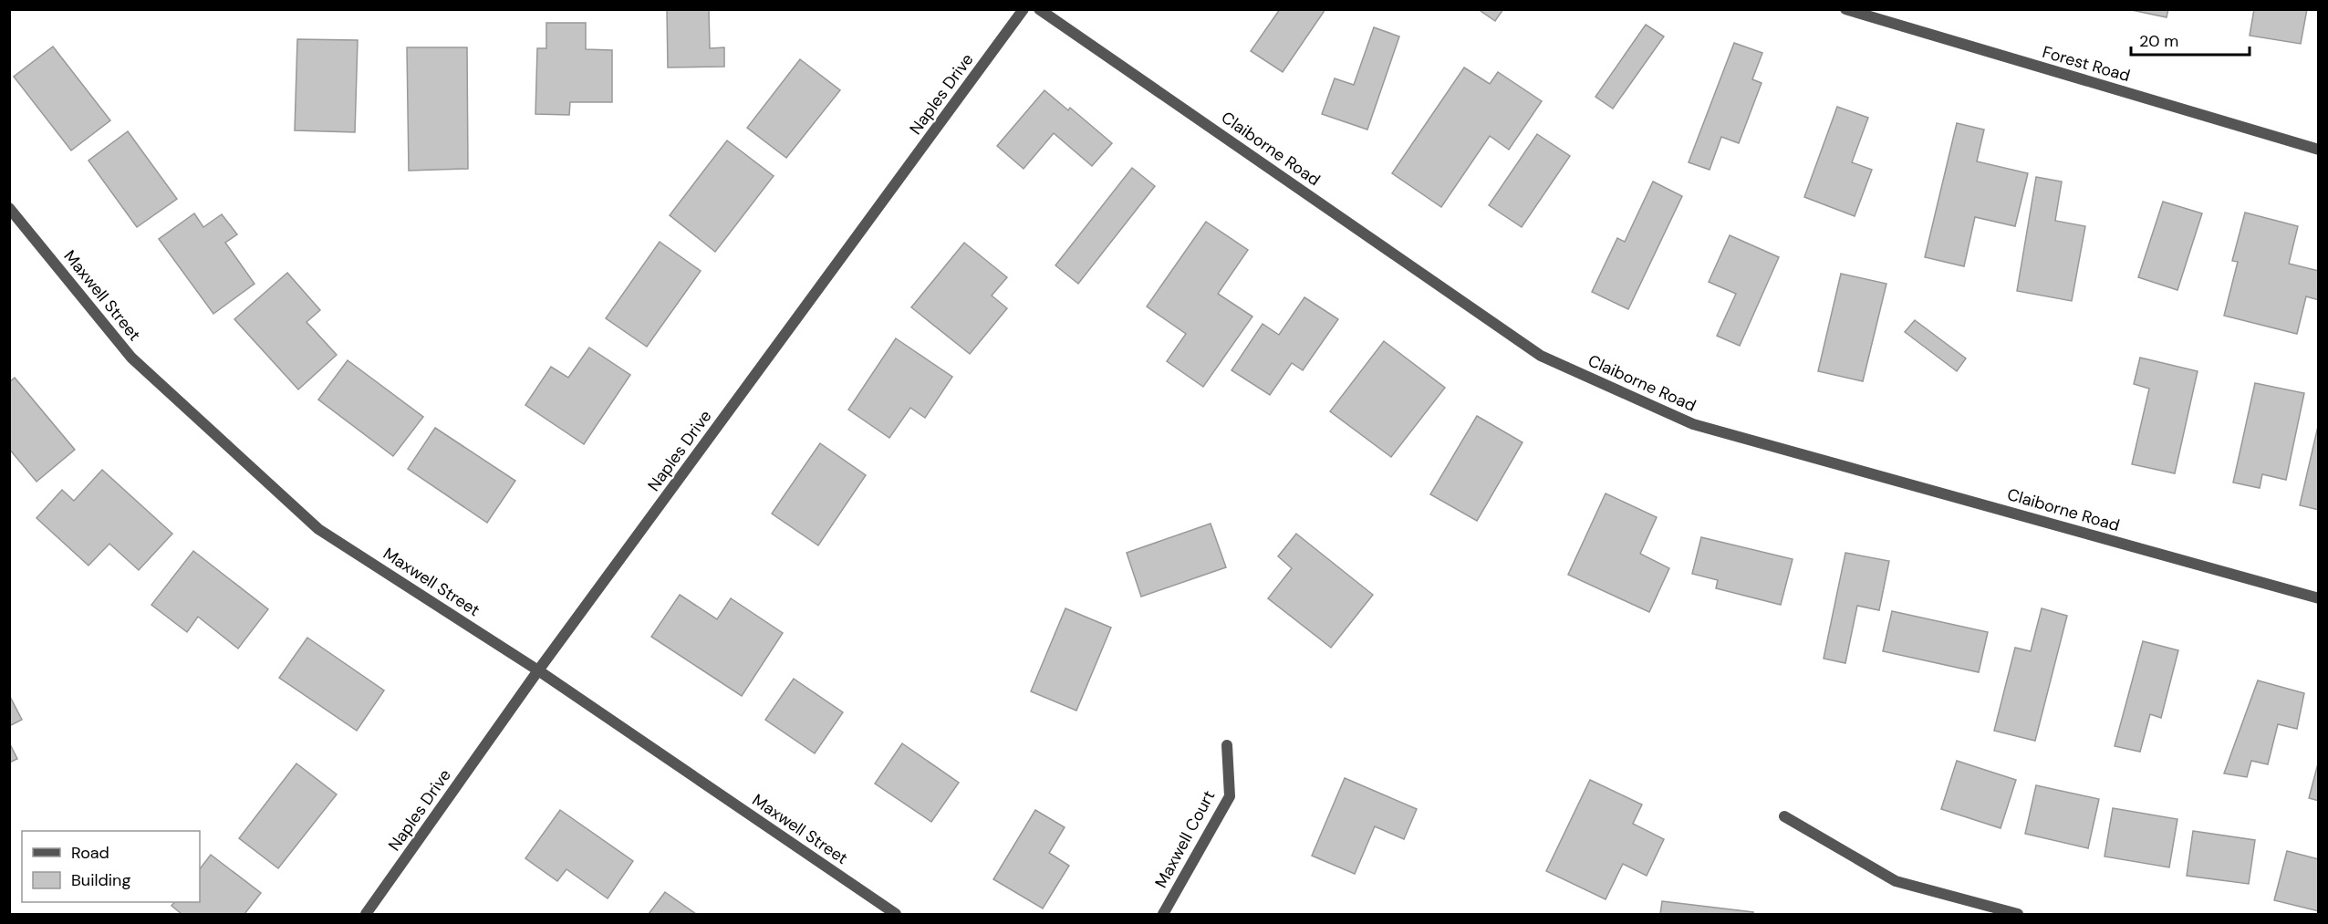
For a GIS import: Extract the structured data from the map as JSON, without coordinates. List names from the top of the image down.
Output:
{
  "streets": {
    "street": [
      "Forest Road",
      "Naples Drive",
      "Claiborne Road",
      "Maxwell Street",
      "Maxwell Court"
    ]
  },
  "crossings": [
    ["Naples Drive", "Maxwell Street"]
  ],
  "legend": ["Road", "Building"],
  "scale_bar": "20 m"
}
